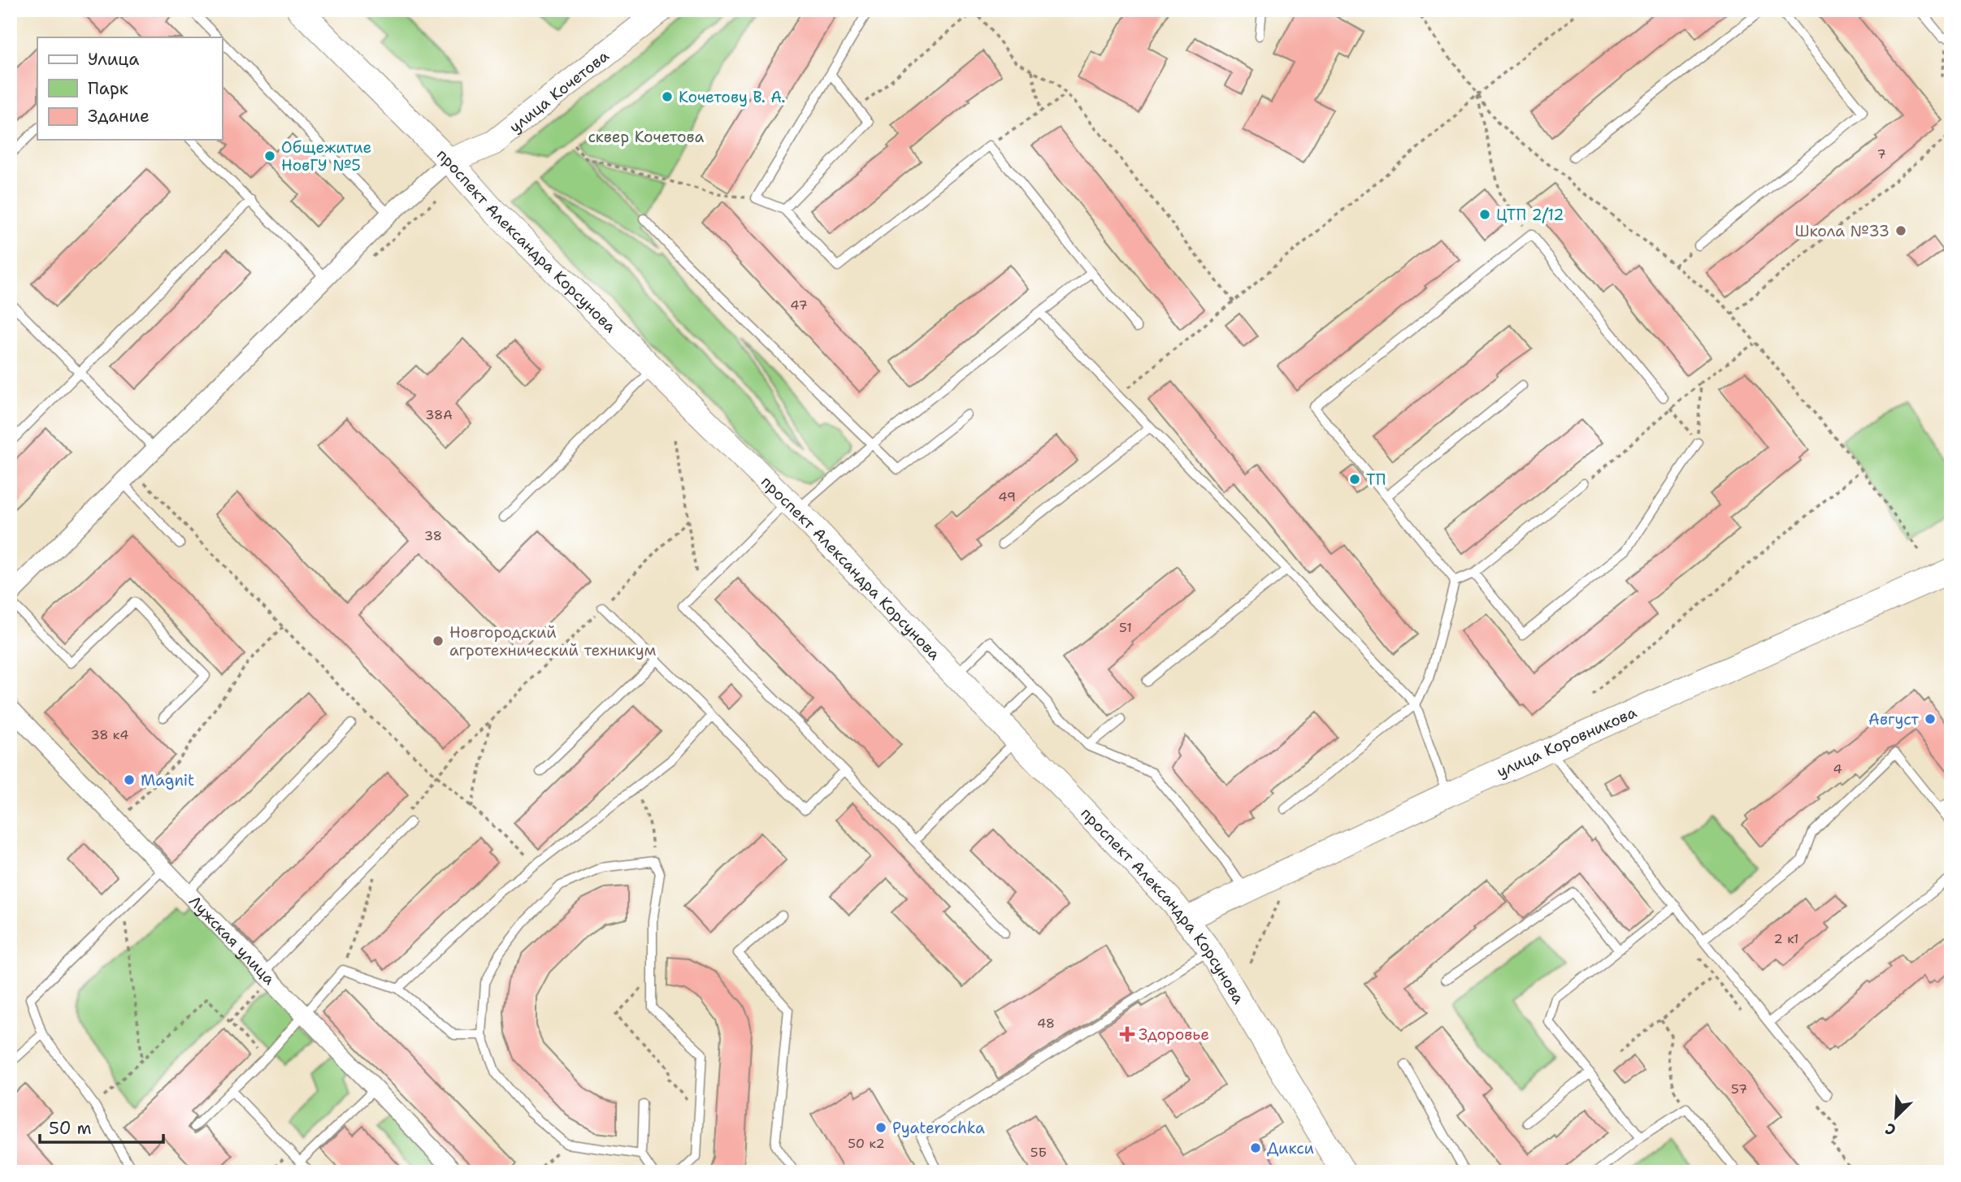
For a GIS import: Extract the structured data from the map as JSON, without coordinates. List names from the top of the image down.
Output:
{
  "streets": {
    "street": [
      "улица Кочетова",
      "проспект Александра Корсунова",
      "улица Коровникова",
      "Лужская улица"
    ]
  },
  "crossings": [
    ["улица Кочетова", "проспект Александра Корсунова"],
    ["проспект Александра Корсунова", "улица Коровникова"]
  ],
  "parks": ["сквер Кочетова"],
  "places": {
    "other": [
      "Кочетову В. А.",
      "Общежитие НовГУ №5",
      "ЦТП 2/12",
      "Школа №33",
      "ТП",
      "Новгородский агротехнический техникум",
      "Август",
      "Magnit",
      "Pyaterochka",
      "Дикси"
    ],
    "health": ["Здоровье"]
  },
  "house_numbers": [
    "7",
    "47",
    "38А",
    "49",
    "38",
    "51",
    "38 к4",
    "4",
    "2 к1",
    "48",
    "57",
    "50 к2",
    "5Б"
  ],
  "legend": ["Улица", "Парк", "Здание"],
  "scale_bar": "50 m",
  "north": "bottom left"
}
